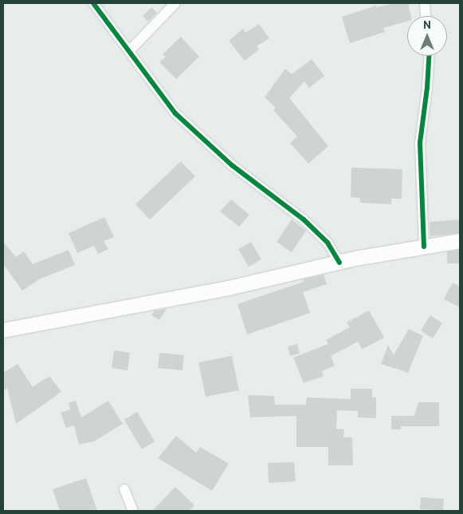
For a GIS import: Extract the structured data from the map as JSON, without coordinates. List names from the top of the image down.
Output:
{
  "north": "top"
}
